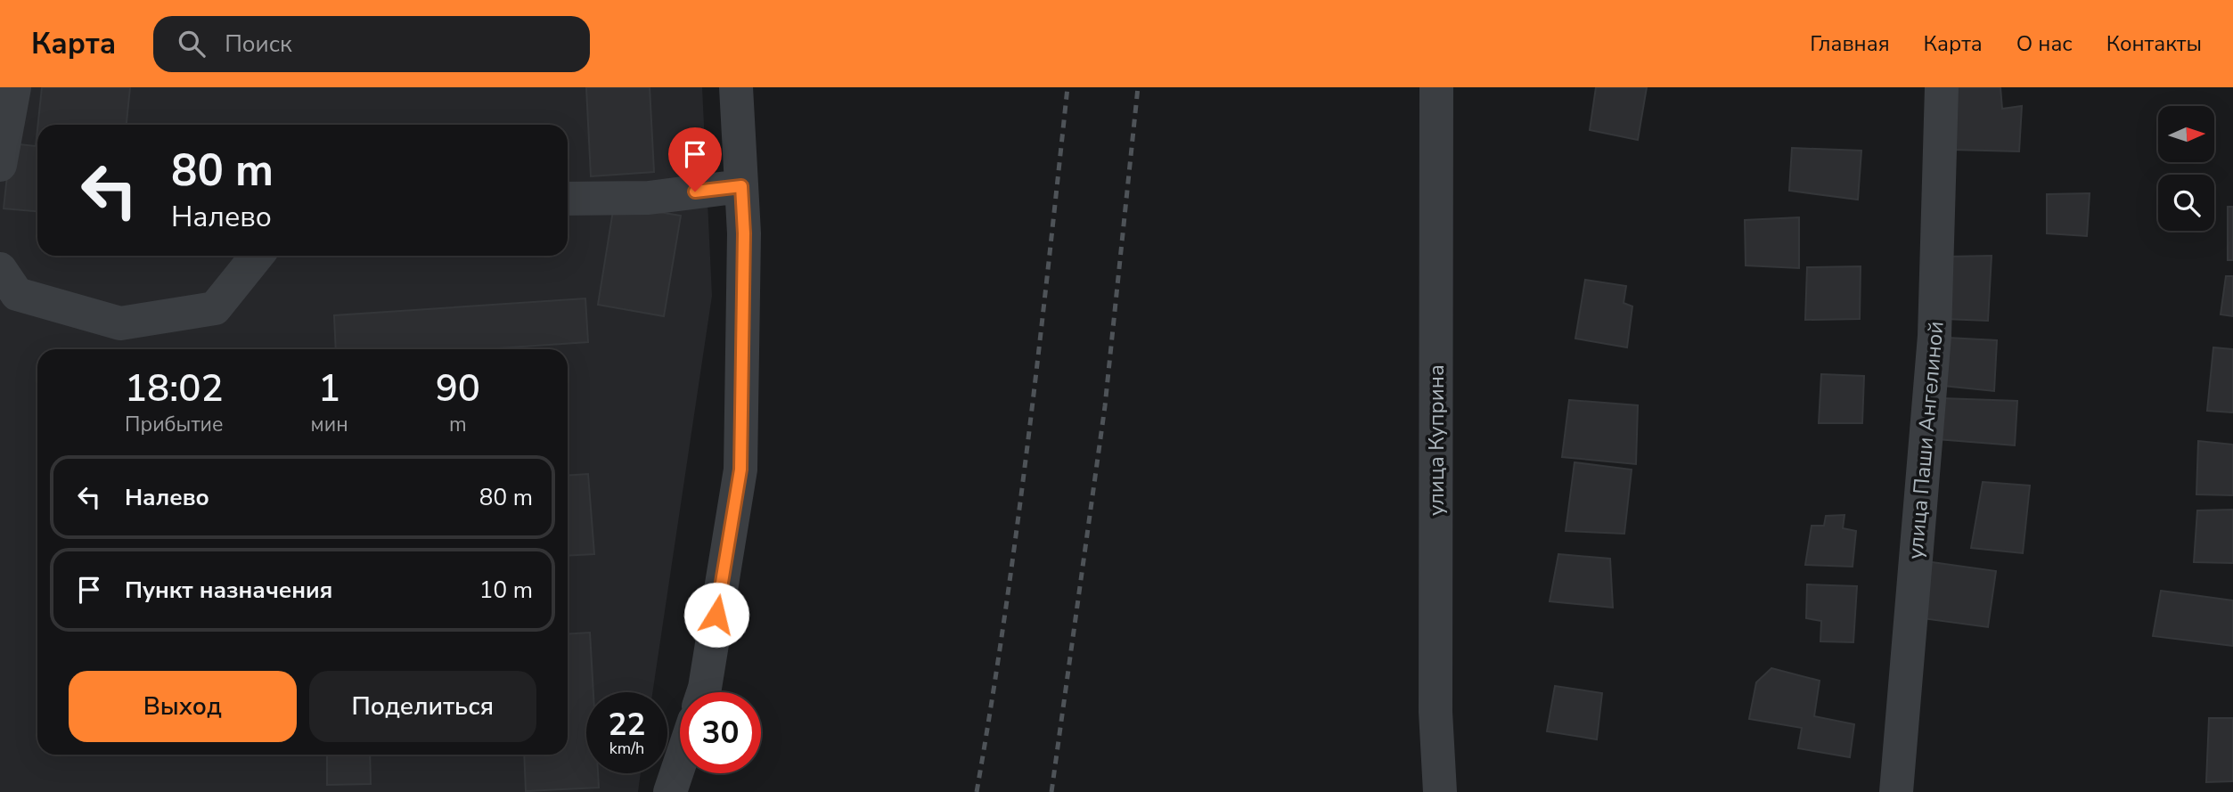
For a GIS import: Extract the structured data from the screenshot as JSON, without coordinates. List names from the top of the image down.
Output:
{
  "streets": {
    "street": ["улица Куприна", "улица Паши Ангелиной"]
  },
  "north": "right",
  "page": {
    "header": "Карта",
    "search": "Поиск",
    "nav": [
      "Главная",
      "Карта",
      "О нас",
      "Контакты"
    ],
    "turn": ["80 m", "Налево"],
    "eta": [
      "18:02",
      "Прибытие",
      "1",
      "мин",
      "90",
      "m"
    ],
    "list": [
      {
        "name": "Налево",
        "value": "80 m"
      },
      {
        "name": "Пункт назначения",
        "value": "10 m"
      }
    ],
    "buttons": ["Выход", "Поделиться"],
    "speed": "22 km/h",
    "limit": "30"
  }
}
